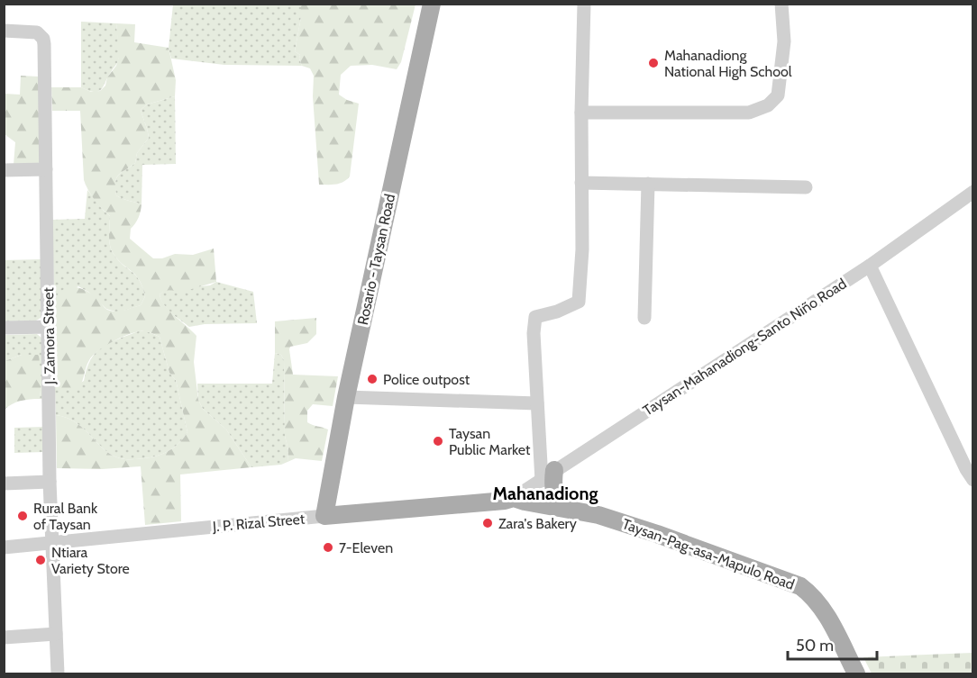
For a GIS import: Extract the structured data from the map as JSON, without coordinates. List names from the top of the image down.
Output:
{
  "streets": {
    "main road": ["Rosario - Taysan Road", "J. P. Rizal Street", "Taysan-Pag-asa-Mapulo Road"],
    "street": ["J. Zamora Street", "Taysan-Mahanadiong-Santo Niño Road"]
  },
  "crossings": [
    ["Rosario - Taysan Road", "J. P. Rizal Street"],
    ["J. Zamora Street", "J. P. Rizal Street"],
    ["Taysan-Mahanadiong-Santo Niño Road", "J. P. Rizal Street"],
    ["Taysan-Mahanadiong-Santo Niño Road", "Taysan-Pag-asa-Mapulo Road"],
    ["J. P. Rizal Street", "Taysan-Pag-asa-Mapulo Road"]
  ],
  "districts": ["Mahanadiong"],
  "places": [
    "Mahanadiong National High School",
    "Police outpost",
    "Taysan Public Market",
    "Rural Bank of Taysan",
    "Zara's Bakery",
    "7-Eleven",
    "Ntiara Variety Store"
  ],
  "scale_bar": "50 m"
}
